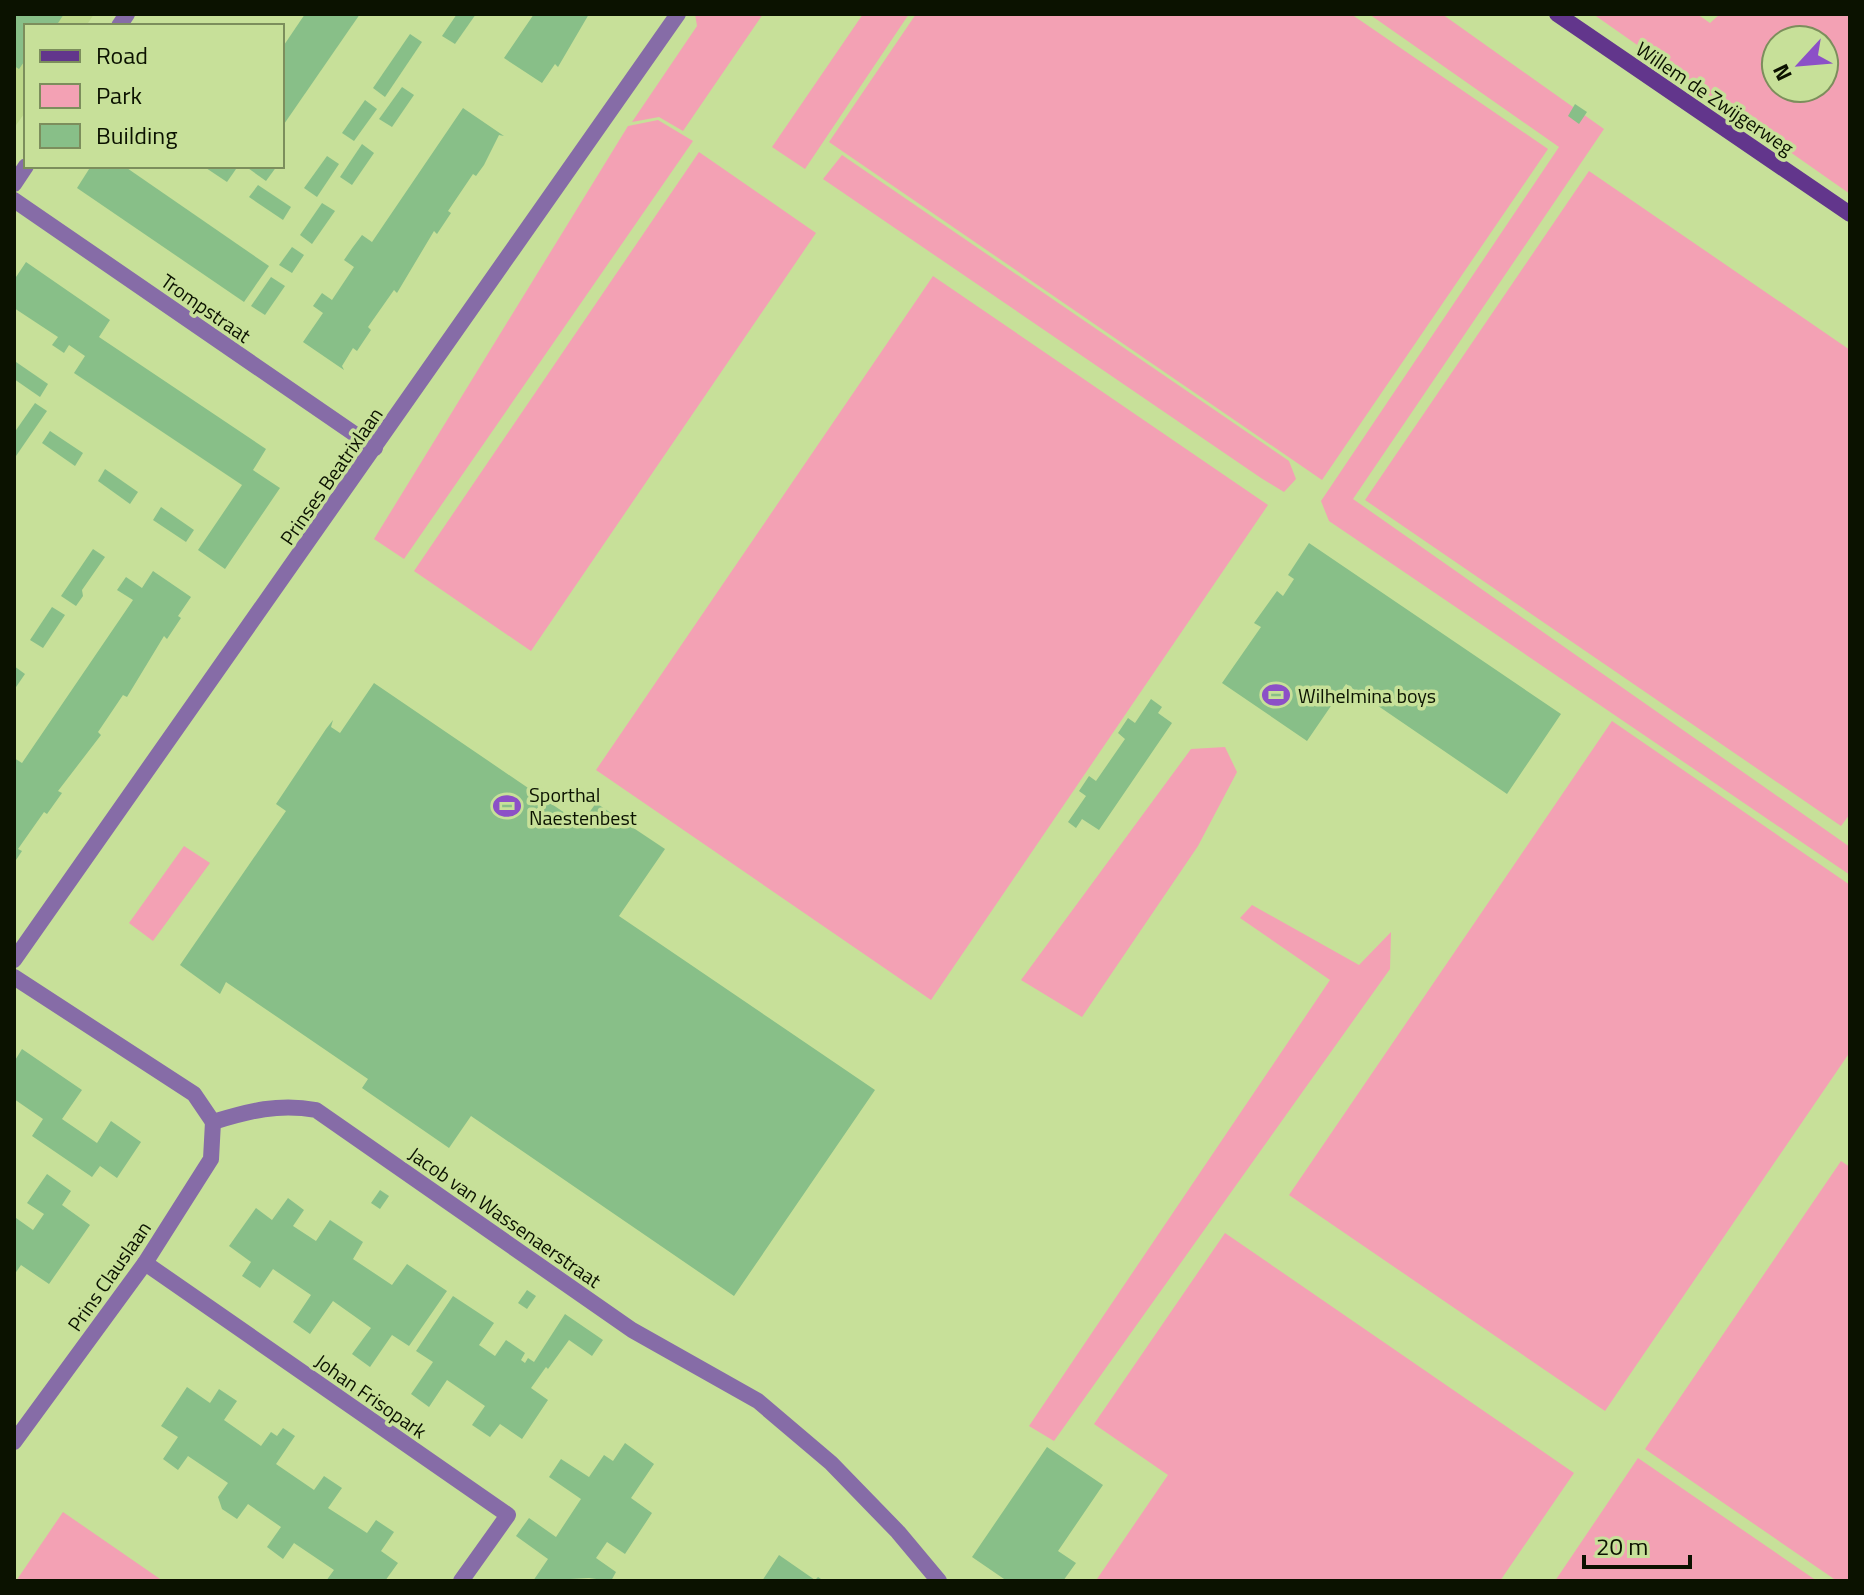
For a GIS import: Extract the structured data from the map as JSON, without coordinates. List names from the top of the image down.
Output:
{
  "streets": {
    "main road": ["Willem de Zwijgerweg"],
    "street": [
      "Trompstraat",
      "Prinses Beatrixlaan",
      "Jacob van Wassenaerstraat",
      "Prins Clauslaan",
      "Johan Frisopark"
    ]
  },
  "crossings": [
    ["Trompstraat", "Prinses Beatrixlaan"],
    ["Jacob van Wassenaerstraat", "Prins Clauslaan"],
    ["Prins Clauslaan", "Johan Frisopark"]
  ],
  "places": {
    "sports": ["Wilhelmina boys", "Sporthal Naestenbest"]
  },
  "legend": ["Road", "Park", "Building"],
  "scale_bar": "20 m",
  "north": "bottom left"
}
